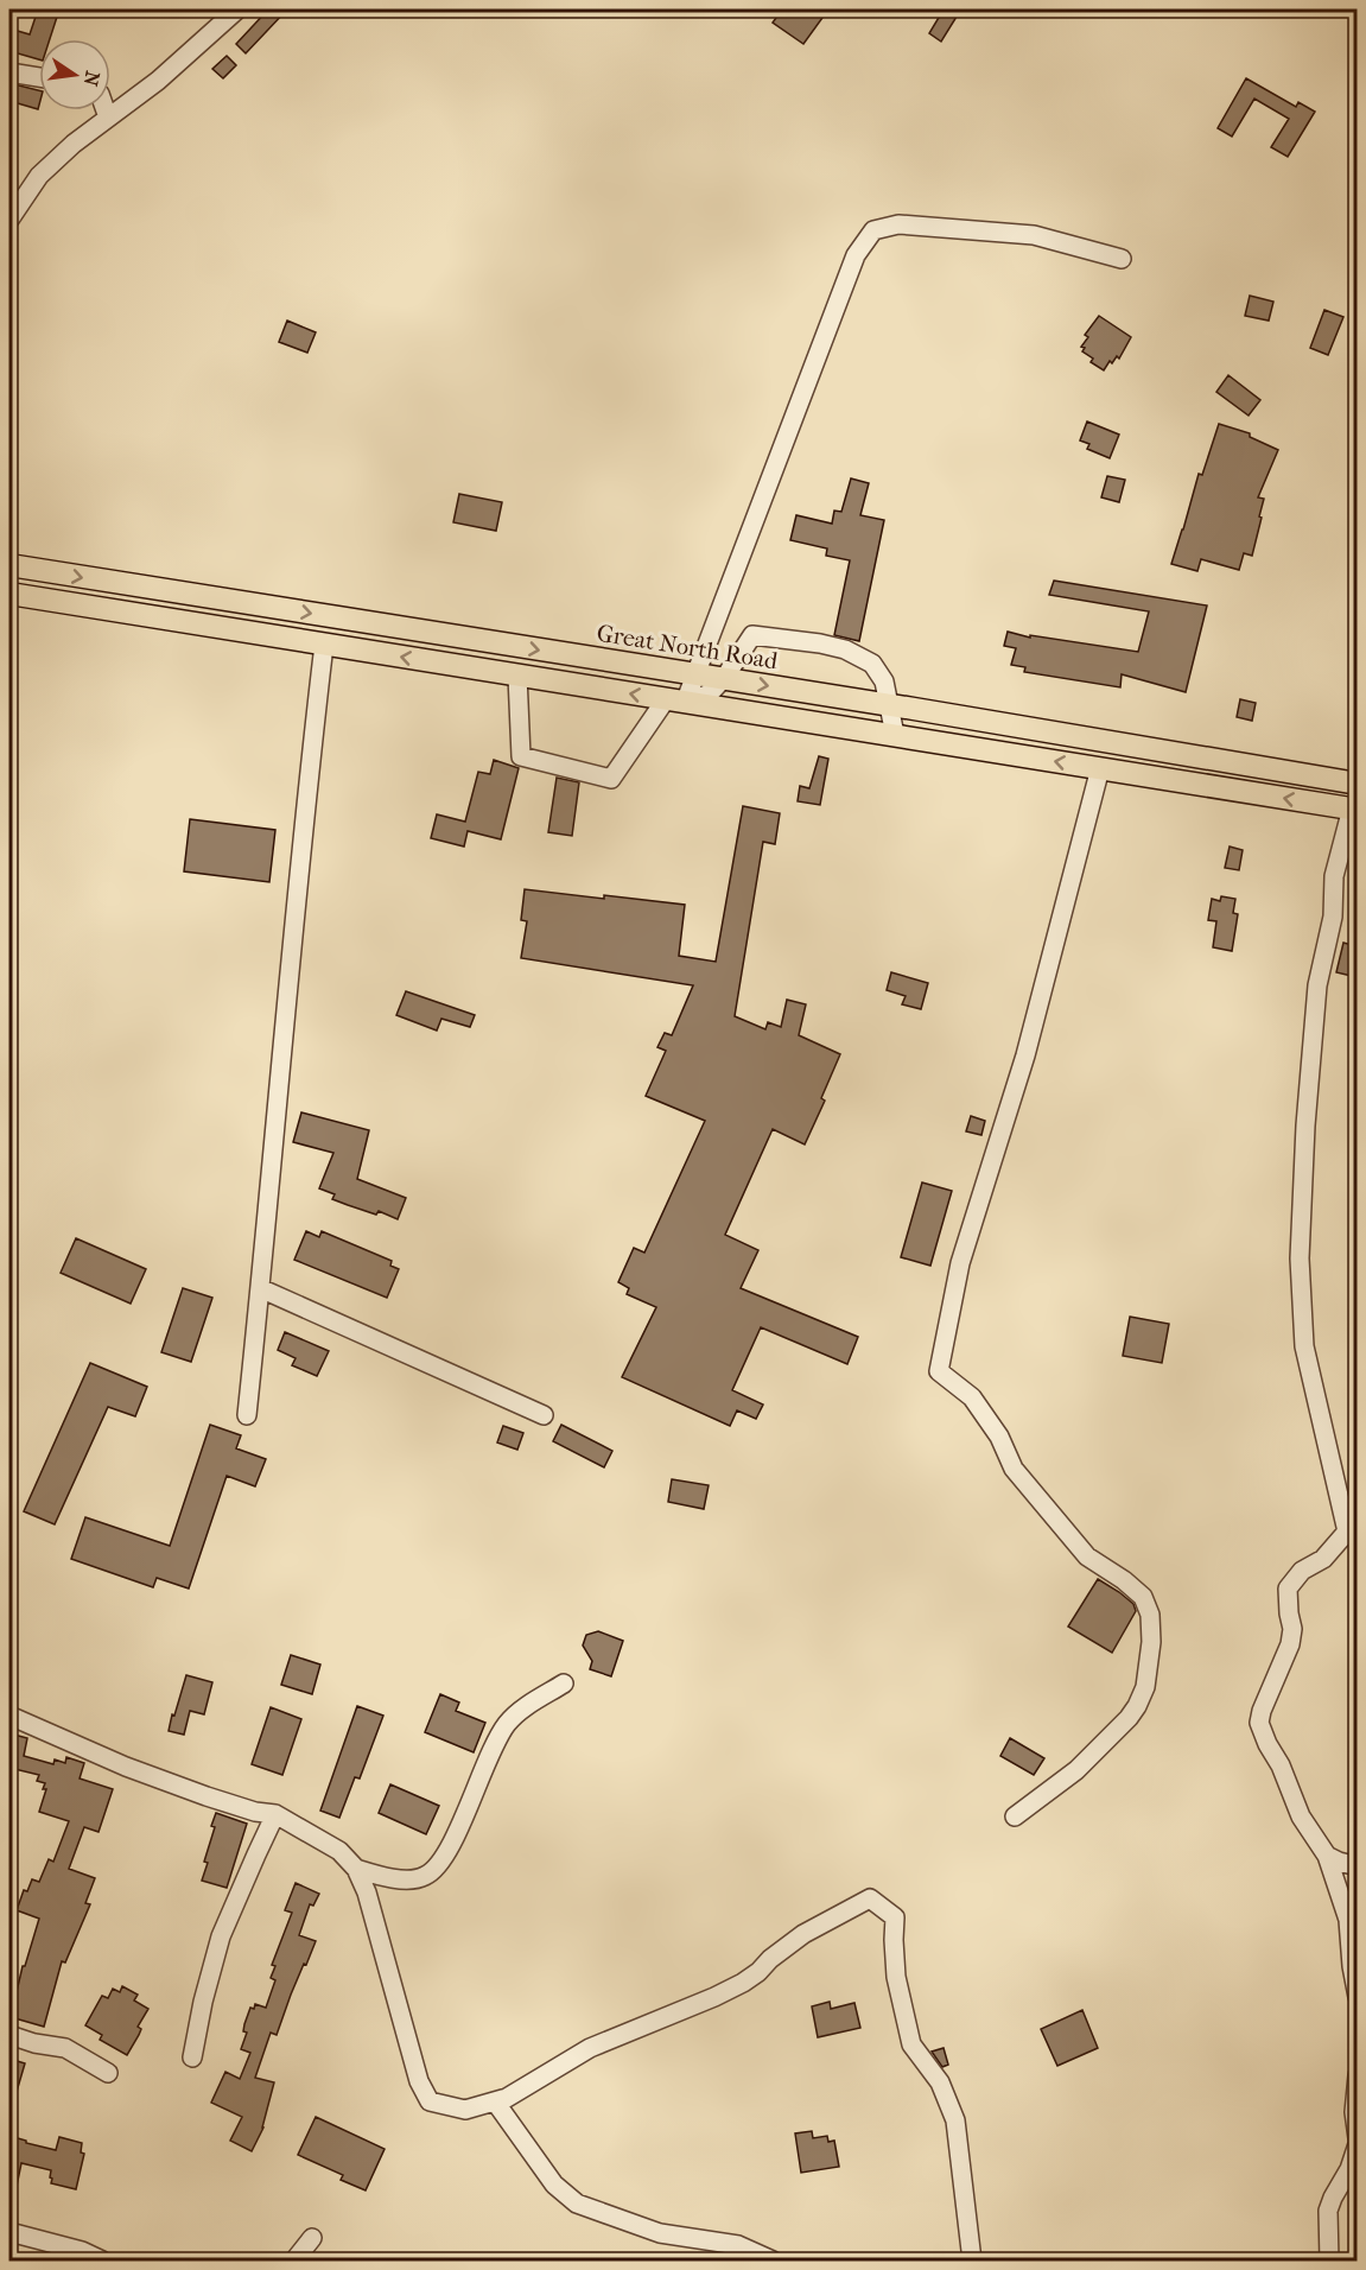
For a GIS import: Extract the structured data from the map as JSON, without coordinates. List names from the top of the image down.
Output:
{
  "streets": {
    "main road": ["Great North Road"]
  },
  "north": "right"
}
